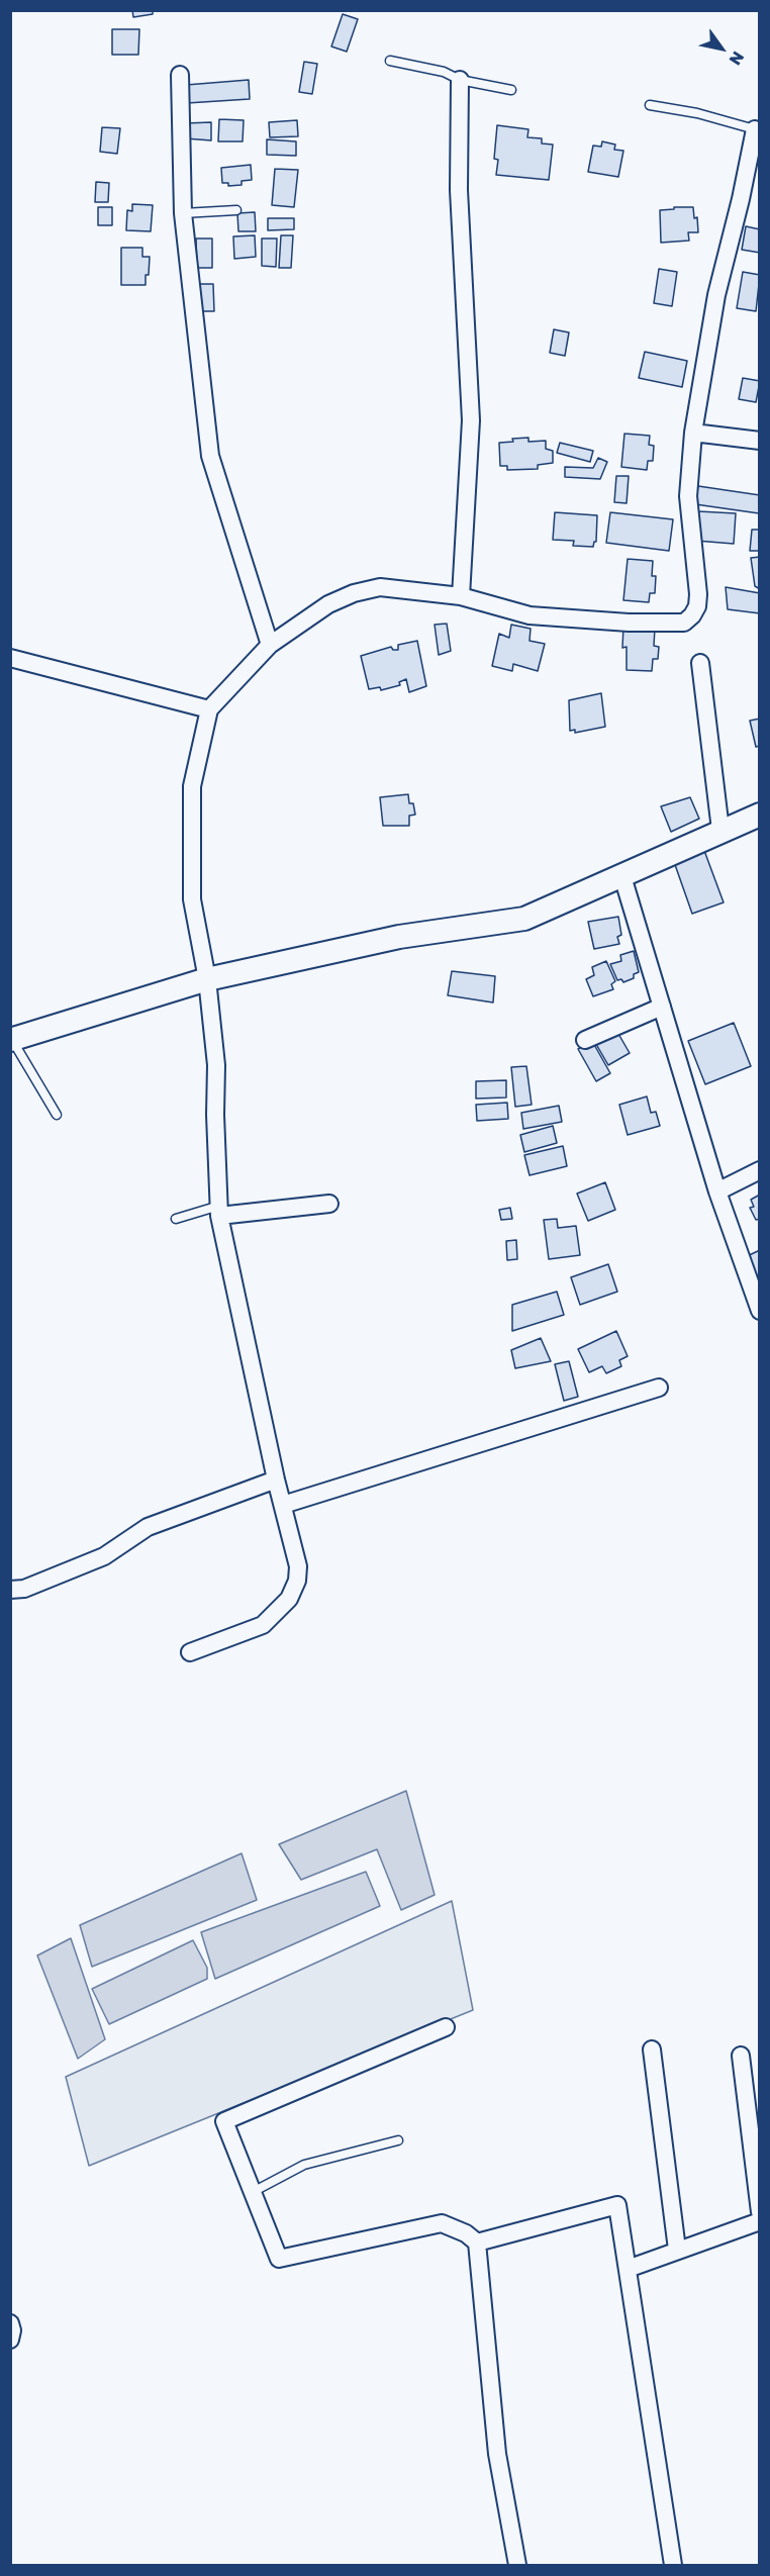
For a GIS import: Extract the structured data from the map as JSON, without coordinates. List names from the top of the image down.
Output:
{
  "north": "bottom right"
}
